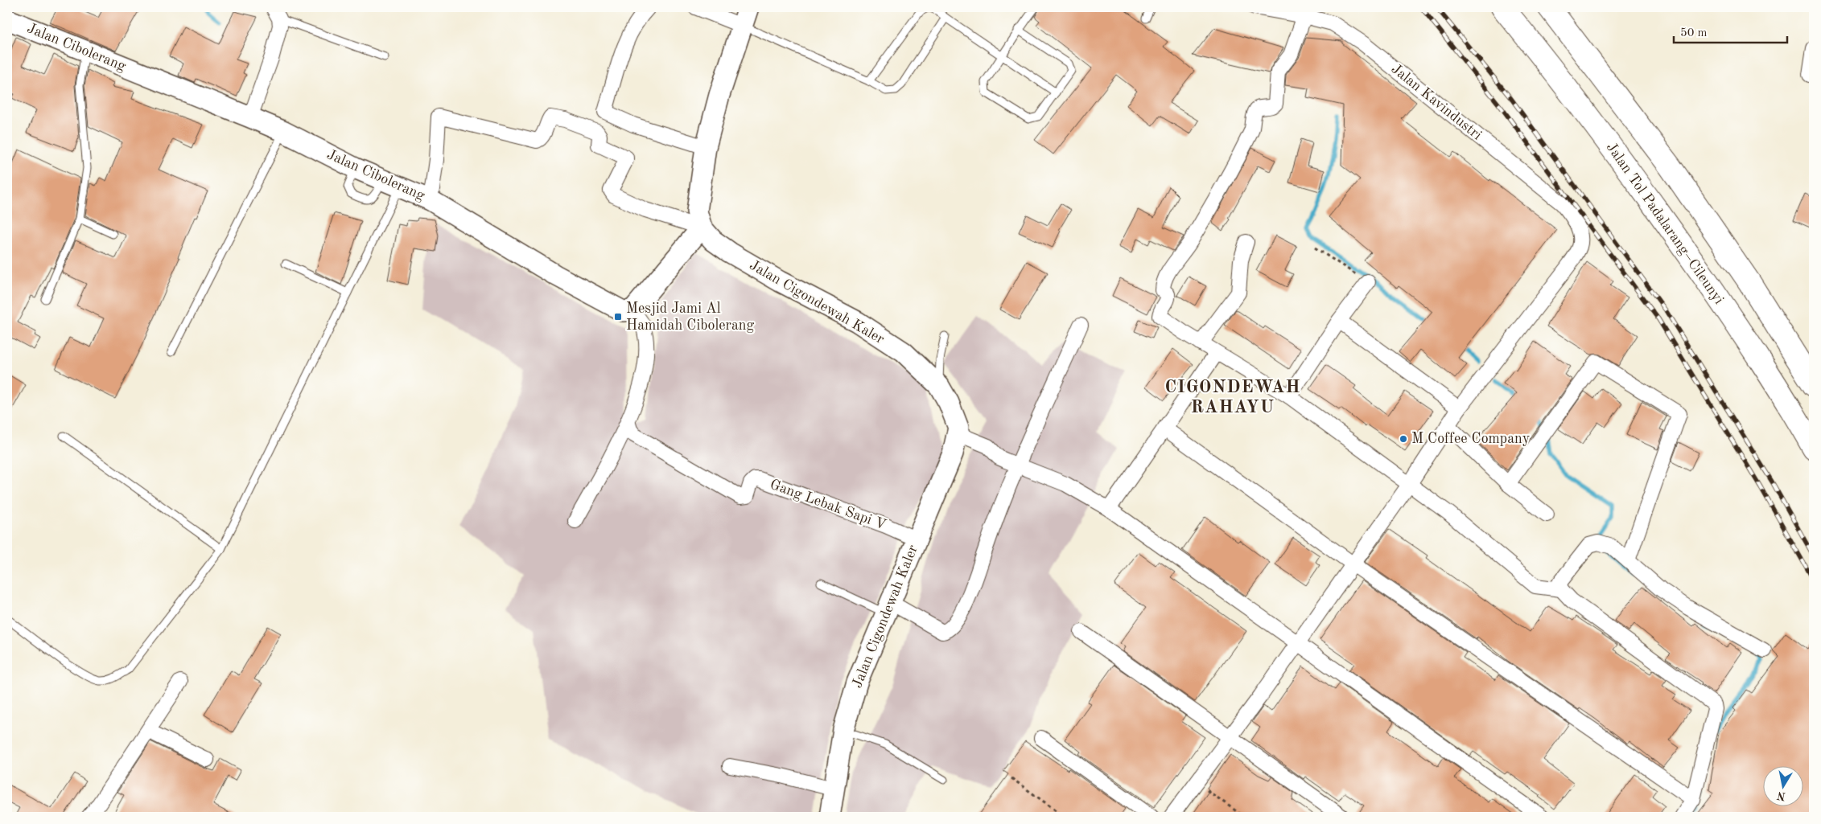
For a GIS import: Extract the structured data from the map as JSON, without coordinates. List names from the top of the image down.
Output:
{
  "streets": {
    "highway": ["Jalan Tol Padalarang–Cileunyi"],
    "main road": ["Jalan Cibolerang", "Jalan Cigondewah Kaler"],
    "street": ["Jalan Kavindustri", "Gang Lebak Sapi V"]
  },
  "crossings": [
    ["Jalan Cigondewah Kaler", "Gang Lebak Sapi V"]
  ],
  "districts": ["CIGONDEWAH RAHAYU"],
  "places": {
    "transit": ["Mesjid Jami Al Hamidah Cibolerang"],
    "other": ["M Coffee Company"]
  },
  "scale_bar": "50 m",
  "north": "bottom"
}
